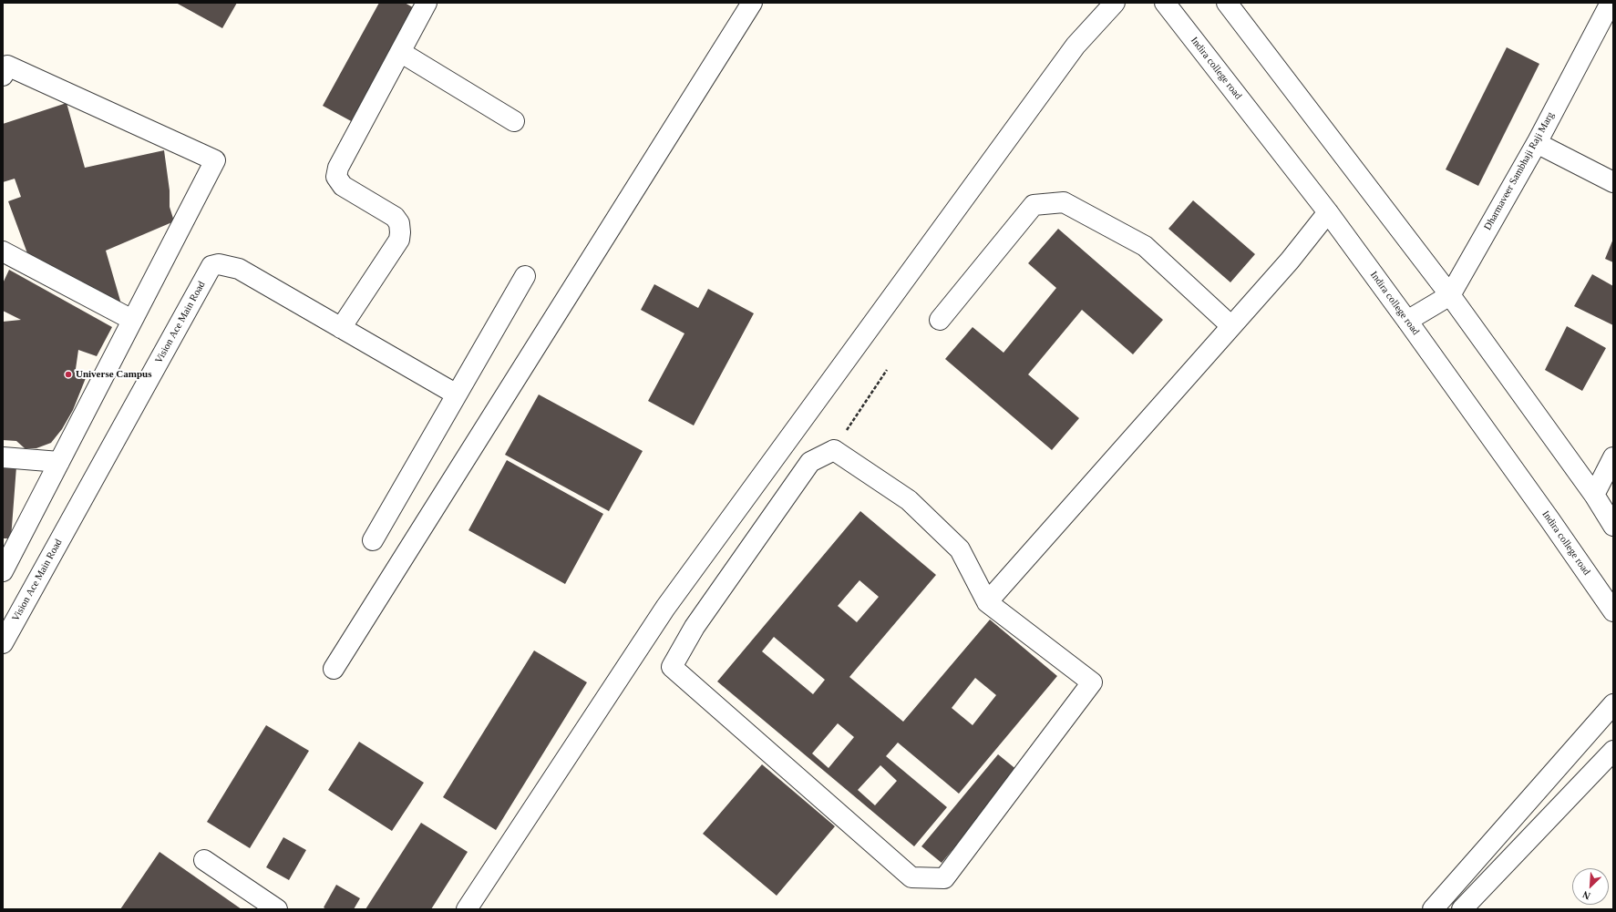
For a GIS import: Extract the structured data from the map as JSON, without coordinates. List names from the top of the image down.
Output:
{
  "streets": {
    "street": ["Indira college road", "Dharmaveer Sambhaji Raji Marg", "Vision Ace Main Road"]
  },
  "crossings": [
    ["Indira college road", "Dharmaveer Sambhaji Raji Marg"]
  ],
  "places": ["Universe Campus"],
  "north": "bottom left"
}
